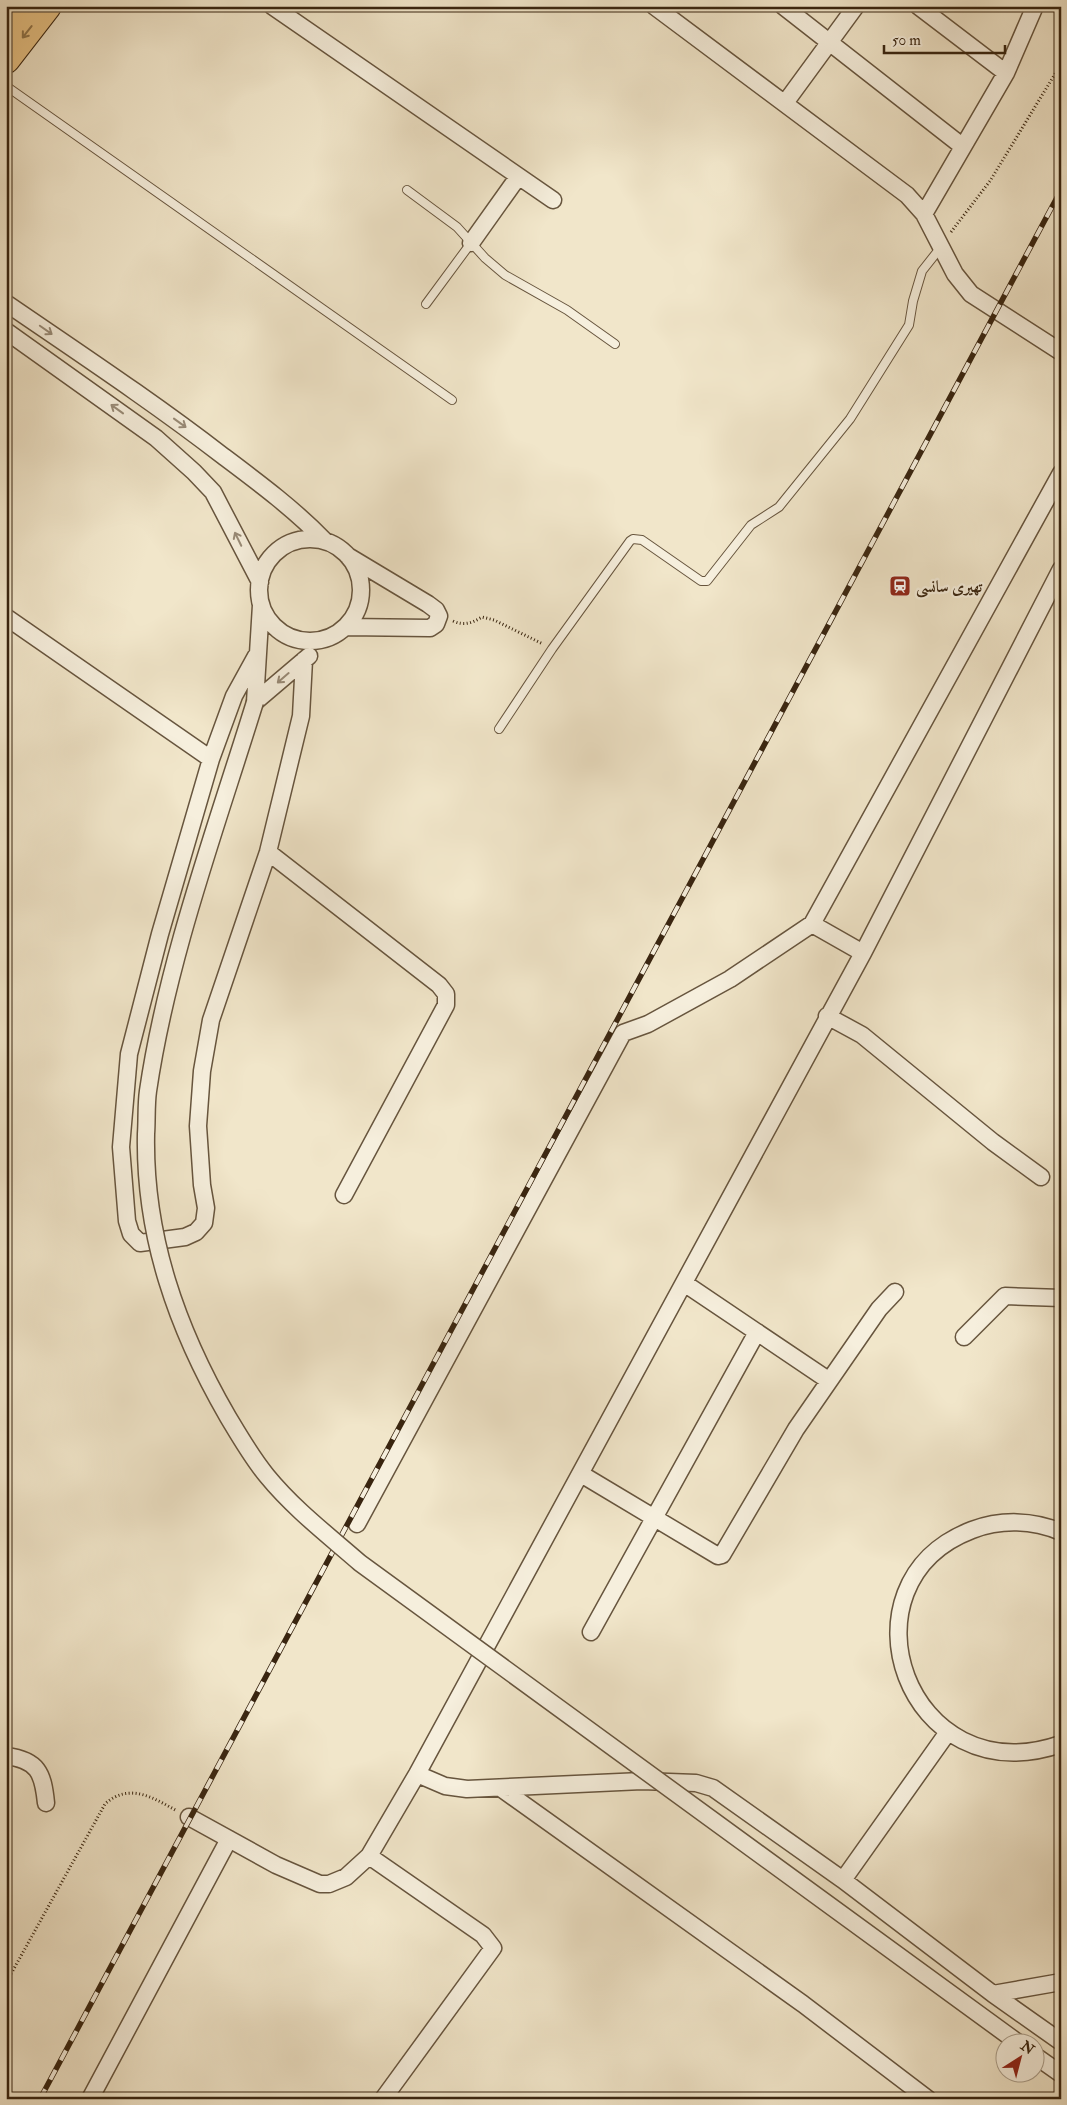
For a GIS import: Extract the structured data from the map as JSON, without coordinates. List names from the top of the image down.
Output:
{
  "places": {
    "station": ["تھیری سانسی"]
  },
  "scale_bar": "50 m",
  "north": "top right"
}
